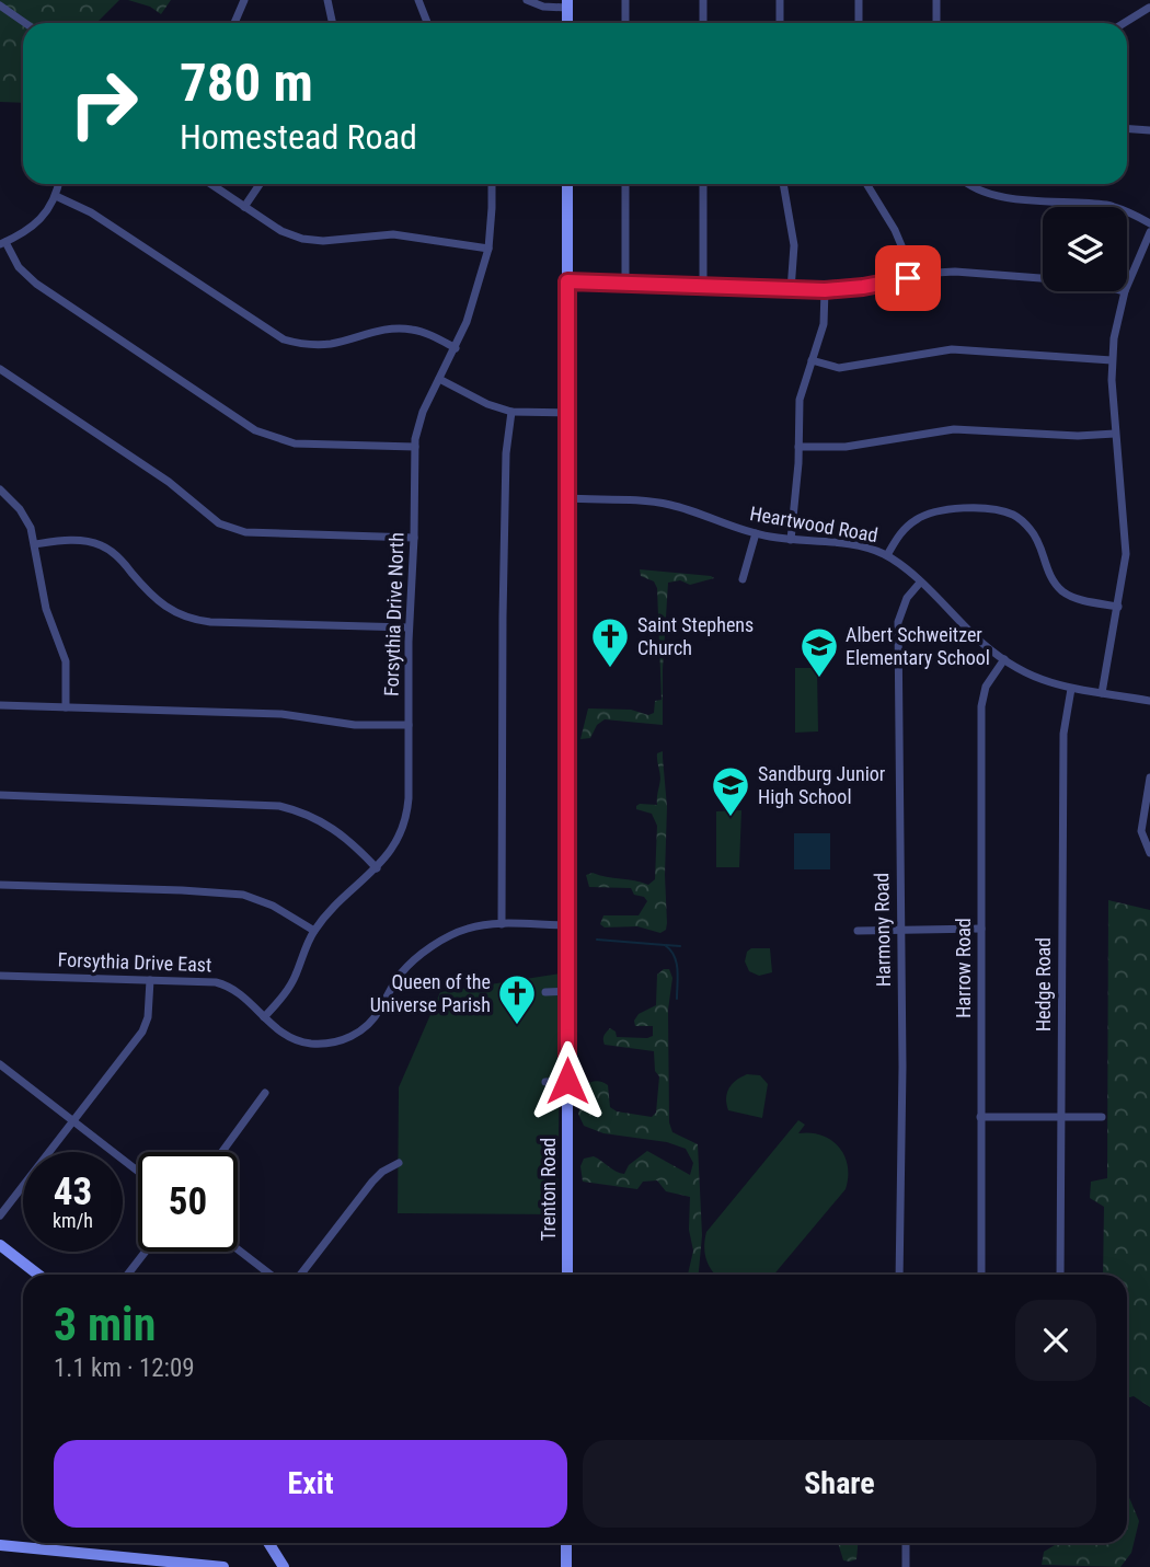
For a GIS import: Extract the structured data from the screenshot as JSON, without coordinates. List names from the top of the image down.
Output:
{
  "streets": {
    "main road": ["Trenton Road"],
    "street": [
      "Heartwood Road",
      "Forsythia Drive North",
      "Harmony Road",
      "Forsythia Drive East",
      "Harrow Road",
      "Hedge Road"
    ]
  },
  "crossings": [
    ["Heartwood Road", "Harmony Road"],
    ["Heartwood Road", "Harrow Road"],
    ["Heartwood Road", "Hedge Road"],
    ["Heartwood Road", "Trenton Road"],
    ["Forsythia Drive North", "Forsythia Drive East"],
    ["Forsythia Drive East", "Trenton Road"]
  ],
  "places": {
    "church": ["Saint Stephens Church", "Queen of the Universe Parish"],
    "school or university": ["Albert Schweitzer Elementary School", "Sandburg Junior High School"]
  },
  "page": {
    "turn": ["780 m", "Homestead Road"],
    "speed": "43 km/h",
    "limit": "50",
    "heading": ["3 min", "1.1 km · 12:09"],
    "buttons": ["Exit", "Share"]
  }
}
